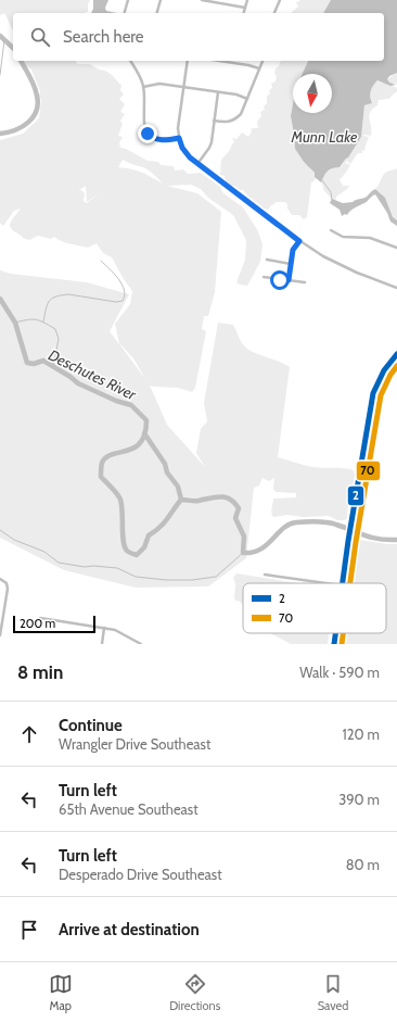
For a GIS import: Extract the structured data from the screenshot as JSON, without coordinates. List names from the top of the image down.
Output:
{
  "water": ["Munn Lake", "Deschutes River"],
  "lines": ["transit line 2", "transit line 70"],
  "legend": ["2", "70"],
  "scale_bar": "200 m",
  "north": "bottom",
  "page": {
    "search": "Search here",
    "scale": "200 m",
    "heading": ["8 min", "Walk · 590 m"],
    "list": [
      ["Continue", "Wrangler Drive Southeast", "120 m"],
      ["Turn left", "65th Avenue Southeast", "390 m"],
      ["Turn left", "Desperado Drive Southeast", "80 m"],
      "Arrive at destination"
    ],
    "nav": ["Map", "Directions", "Saved"]
  }
}
